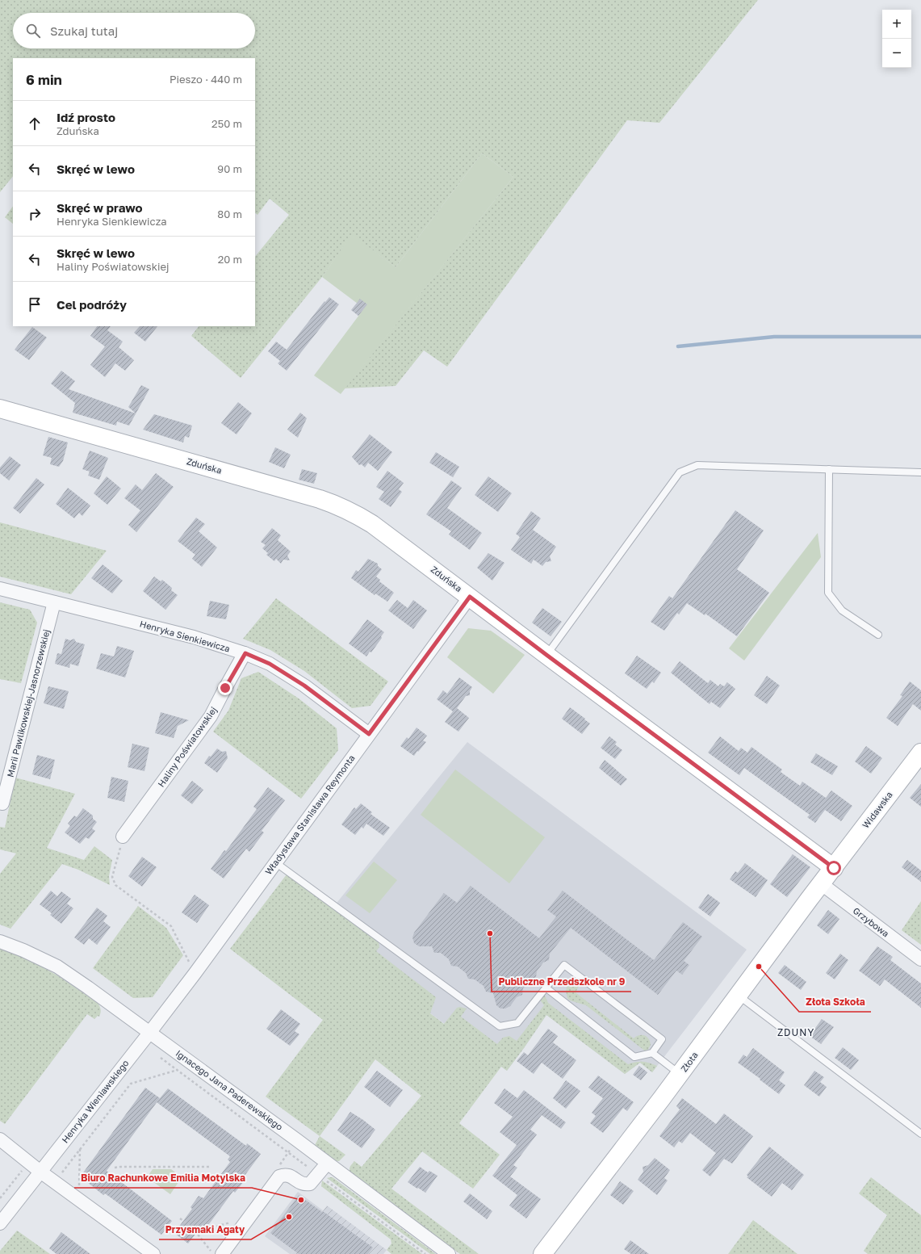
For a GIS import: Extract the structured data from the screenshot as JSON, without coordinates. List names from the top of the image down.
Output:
{
  "streets": {
    "street": [
      "Zduńska",
      "Henryka Sienkiewicza",
      "Marii Pawlikowskiej-Jasnorzewskiej",
      "Haliny Poświatowskiej",
      "Widawska",
      "Władysława Stanisława Reymonta",
      "Grzybowa",
      "Złota",
      "Ignacego Jana Paderewskiego",
      "Henryka Wieniawskiego"
    ]
  },
  "crossings": [
    ["Zduńska", "Widawska"],
    ["Zduńska", "Władysława Stanisława Reymonta"],
    ["Zduńska", "Złota"],
    ["Henryka Sienkiewicza", "Marii Pawlikowskiej-Jasnorzewskiej"],
    ["Henryka Sienkiewicza", "Haliny Poświatowskiej"],
    ["Henryka Sienkiewicza", "Władysława Stanisława Reymonta"],
    ["Widawska", "Złota"],
    ["Władysława Stanisława Reymonta", "Ignacego Jana Paderewskiego"],
    ["Władysława Stanisława Reymonta", "Henryka Wieniawskiego"],
    ["Grzybowa", "Złota"],
    ["Ignacego Jana Paderewskiego", "Henryka Wieniawskiego"]
  ],
  "districts": ["ZDUNY"],
  "places": [
    "Publiczne Przedszkole nr 9",
    "Złota Szkoła",
    "Biuro Rachunkowe Emilia Motylska",
    "Przysmaki Agaty"
  ],
  "page": {
    "map_buttons": ["+", "−"],
    "search": "Szukaj tutaj",
    "heading": ["6 min", "Pieszo · 440 m"],
    "list": [
      ["Idź prosto", "Zduńska", "250 m"],
      ["Skręć w lewo", "90 m"],
      ["Skręć w prawo", "Henryka Sienkiewicza", "80 m"],
      ["Skręć w lewo", "Haliny Poświatowskiej", "20 m"],
      "Cel podróży"
    ]
  }
}
